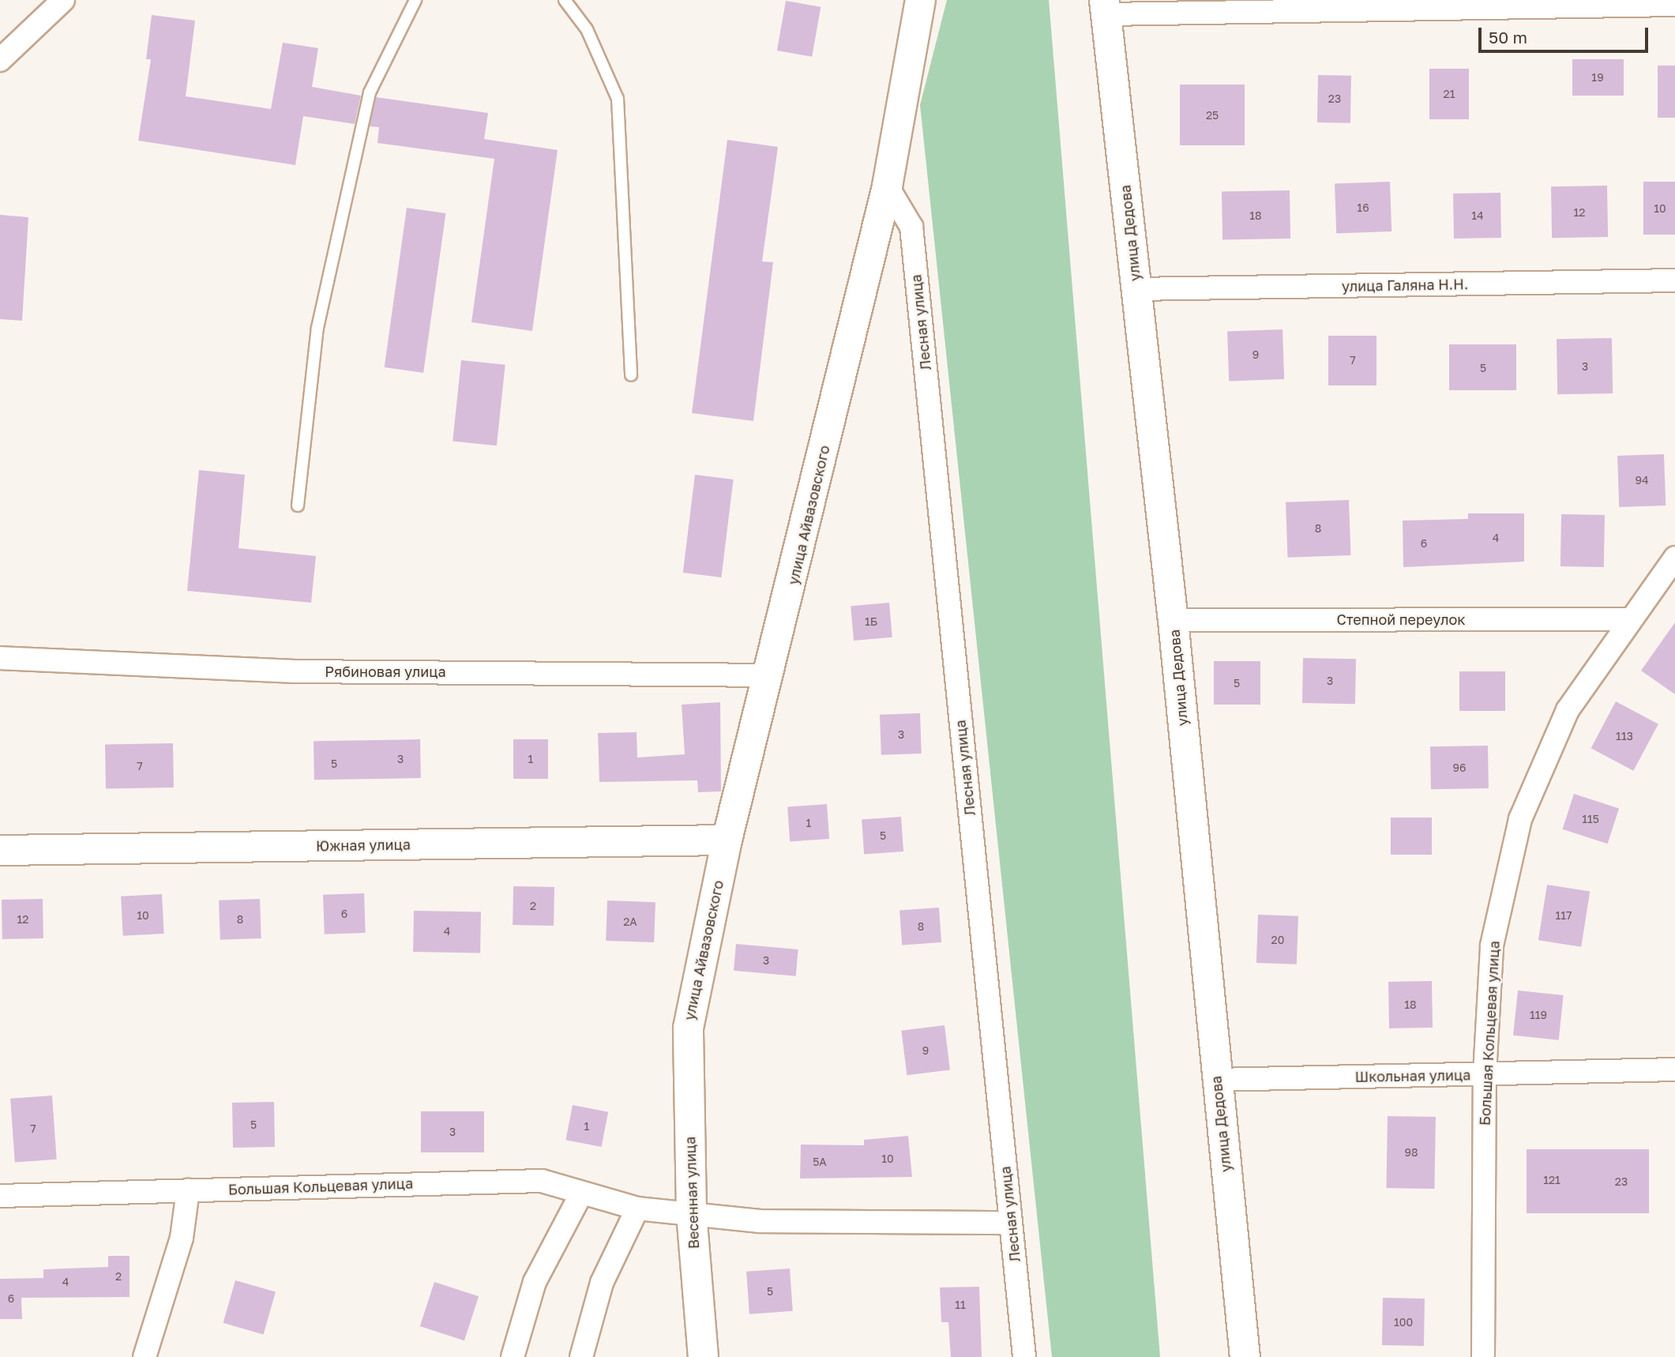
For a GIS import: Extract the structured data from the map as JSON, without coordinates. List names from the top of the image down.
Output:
{
  "streets": {
    "street": [
      "улица Дедова",
      "улица Галяна Н.Н.",
      "Лесная улица",
      "улица Айвазовского",
      "Степной переулок",
      "Рябиновая улица",
      "Южная улица",
      "Большая Кольцевая улица",
      "Школьная улица",
      "Весенная улица"
    ]
  },
  "crossings": [
    ["улица Дедова", "улица Галяна Н.Н."],
    ["улица Дедова", "Степной переулок"],
    ["улица Дедова", "Школьная улица"],
    ["Лесная улица", "улица Айвазовского"],
    ["Лесная улица", "Большая Кольцевая улица"],
    ["улица Айвазовского", "Рябиновая улица"],
    ["улица Айвазовского", "Южная улица"],
    ["улица Айвазовского", "Весенная улица"],
    ["Степной переулок", "Большая Кольцевая улица"],
    ["Большая Кольцевая улица", "Школьная улица"],
    ["Большая Кольцевая улица", "Весенная улица"]
  ],
  "house_numbers": [
    "19",
    "21",
    "23",
    "25",
    "16",
    "10",
    "12",
    "18",
    "14",
    "9",
    "7",
    "3",
    "5",
    "94",
    "8",
    "4",
    "6",
    "1Б",
    "3",
    "5",
    "3",
    "113",
    "3",
    "1",
    "5",
    "7",
    "96",
    "115",
    "1",
    "5",
    "2",
    "6",
    "10",
    "117",
    "12",
    "8",
    "2А",
    "8",
    "4",
    "20",
    "3",
    "18",
    "119",
    "9",
    "5",
    "1",
    "7",
    "3",
    "98",
    "10",
    "5А",
    "121",
    "23",
    "2",
    "4",
    "5",
    "6",
    "11",
    "100"
  ],
  "scale_bar": "50 m"
}
